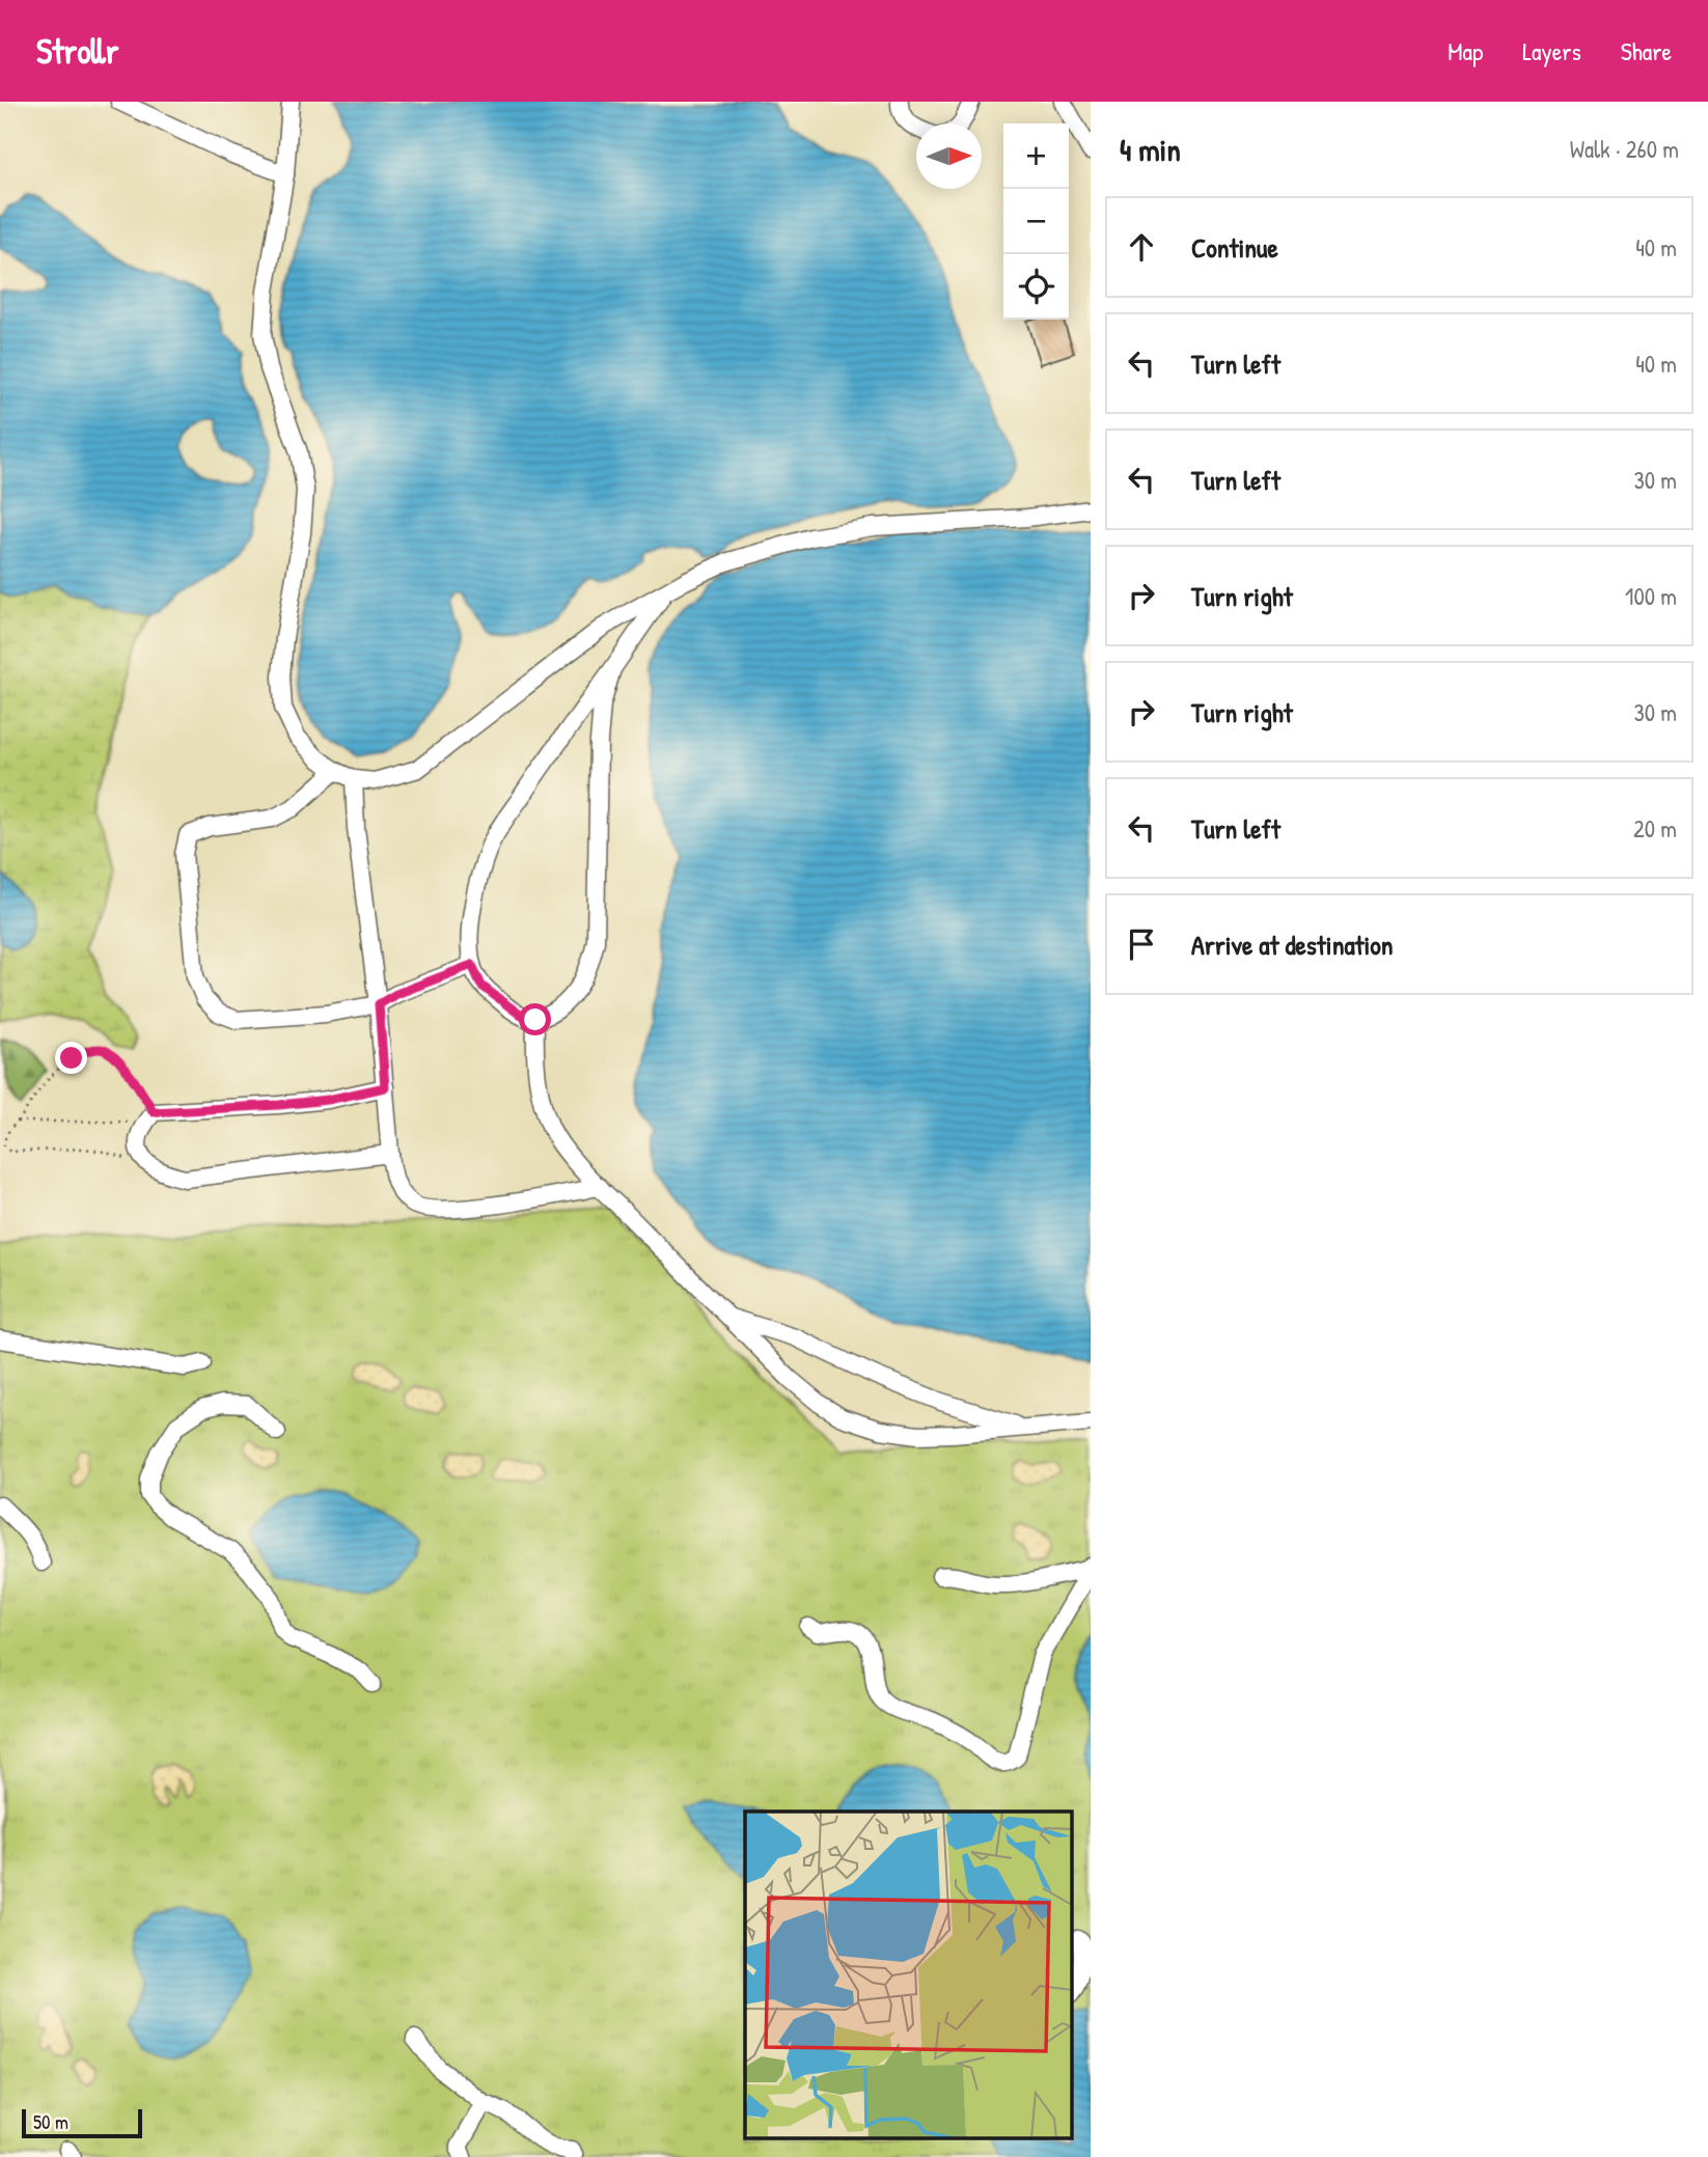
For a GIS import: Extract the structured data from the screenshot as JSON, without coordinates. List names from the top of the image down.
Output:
{
  "scale_bar": "50 m",
  "north": "right",
  "page": {
    "header": "Strollr",
    "nav": ["Map", "Layers", "Share"],
    "heading": ["4 min", "Walk · 260 m"],
    "map_buttons": ["+", "−"],
    "list": [
      ["Continue", "40 m"],
      ["Turn left", "40 m"],
      ["Turn left", "30 m"],
      ["Turn right", "100 m"],
      ["Turn right", "30 m"],
      ["Turn left", "20 m"],
      "Arrive at destination"
    ],
    "scale": "50 m"
  }
}
